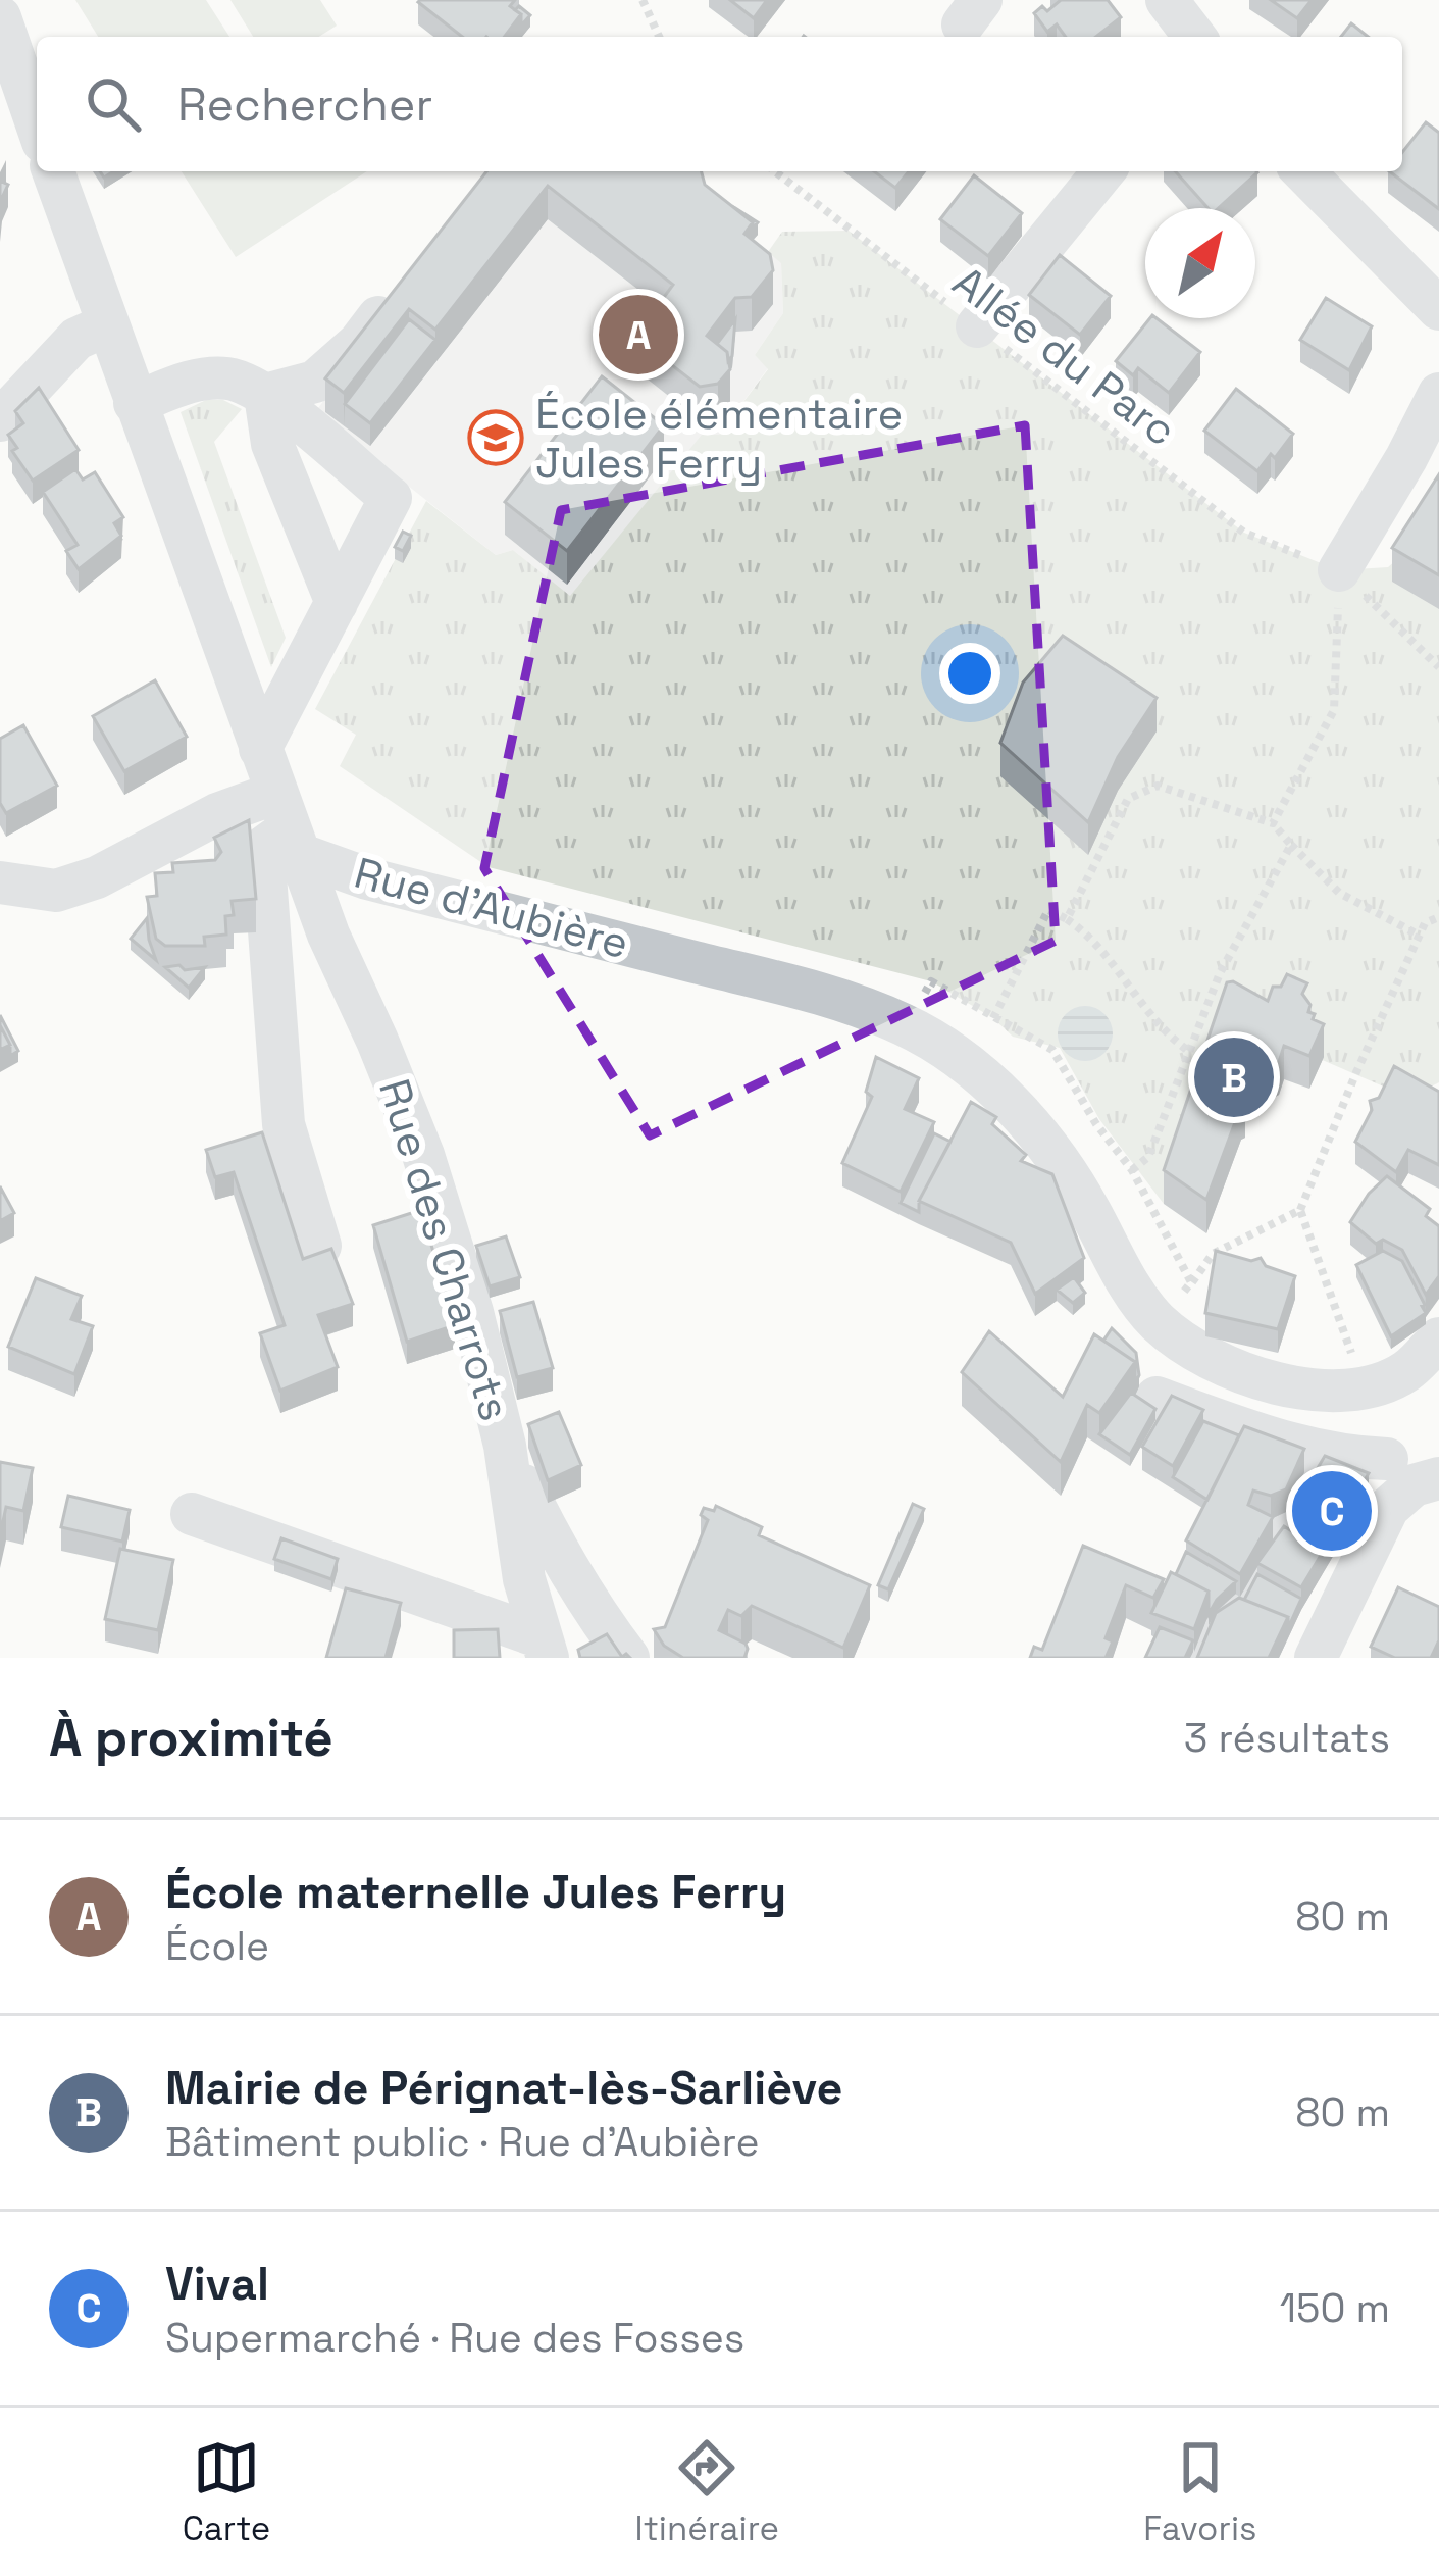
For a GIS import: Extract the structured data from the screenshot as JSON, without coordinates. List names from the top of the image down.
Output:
{
  "streets": {
    "street": ["Rue d'Aubière", "Rue des Charrots"],
    "path": ["Allée du Parc"]
  },
  "crossings": [
    ["Rue d'Aubière", "Rue des Charrots"]
  ],
  "places": {
    "school or university": ["École élémentaire Jules Ferry"]
  },
  "north": "top right",
  "page": {
    "search": "Rechercher",
    "pins": ["A", "B", "C"],
    "heading": ["À proximité", "3 résultats"],
    "list": [
      {
        "mark": "A",
        "name": "École maternelle Jules Ferry",
        "note": "École",
        "value": "80 m"
      },
      {
        "mark": "B",
        "name": "Mairie de Pérignat-lès-Sarliève",
        "note": "Bâtiment public · Rue d'Aubière",
        "value": "80 m"
      },
      {
        "mark": "C",
        "name": "Vival",
        "note": "Supermarché · Rue des Fosses",
        "value": "150 m"
      }
    ],
    "nav": ["Carte", "Itinéraire", "Favoris"]
  }
}
